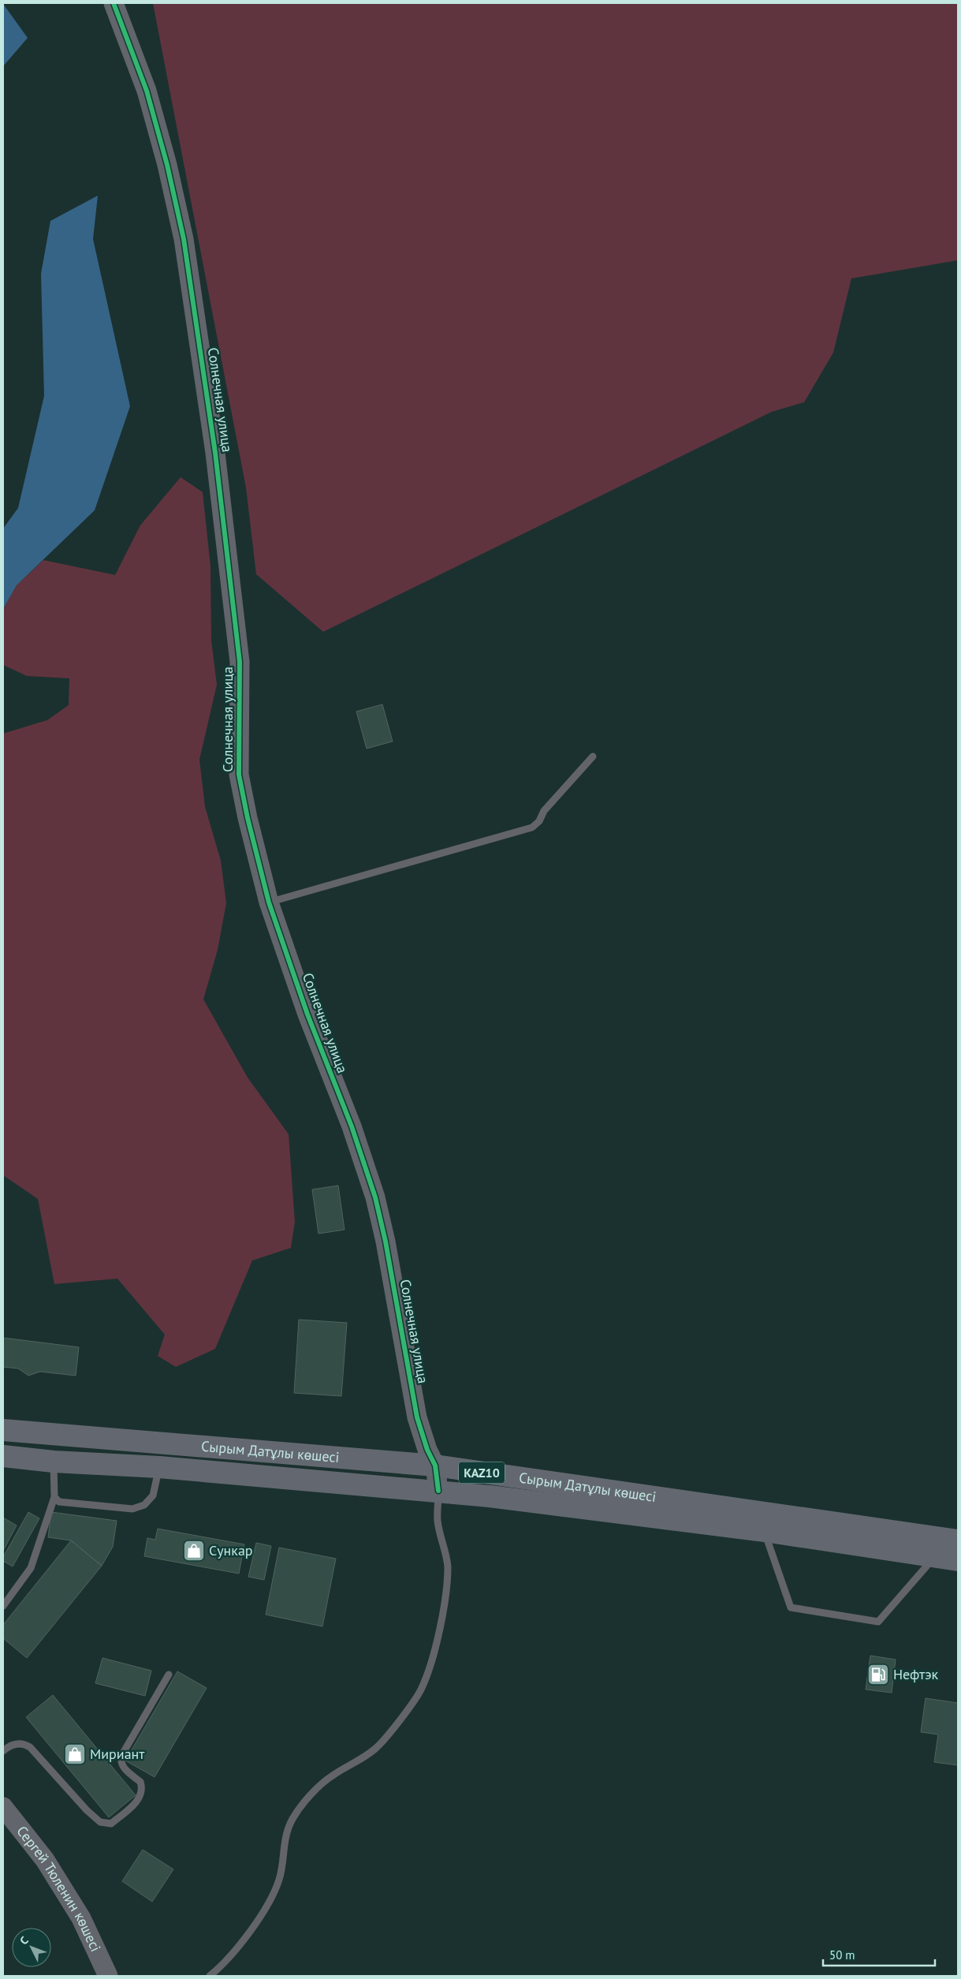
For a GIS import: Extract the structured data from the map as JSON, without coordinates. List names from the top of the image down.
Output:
{
  "streets": {
    "highway": ["Сырым Датұлы көшесі", "KAZ10"],
    "street": ["Солнечная улица", "Сергей Тюленин көшесі"]
  },
  "crossings": [
    ["Солнечная улица", "Сырым Датұлы көшесі"]
  ],
  "places": {
    "shop": ["Сункар", "Мириант"],
    "fuel station": ["Нефтэк"]
  },
  "scale_bar": "50 m",
  "north": "top left"
}
